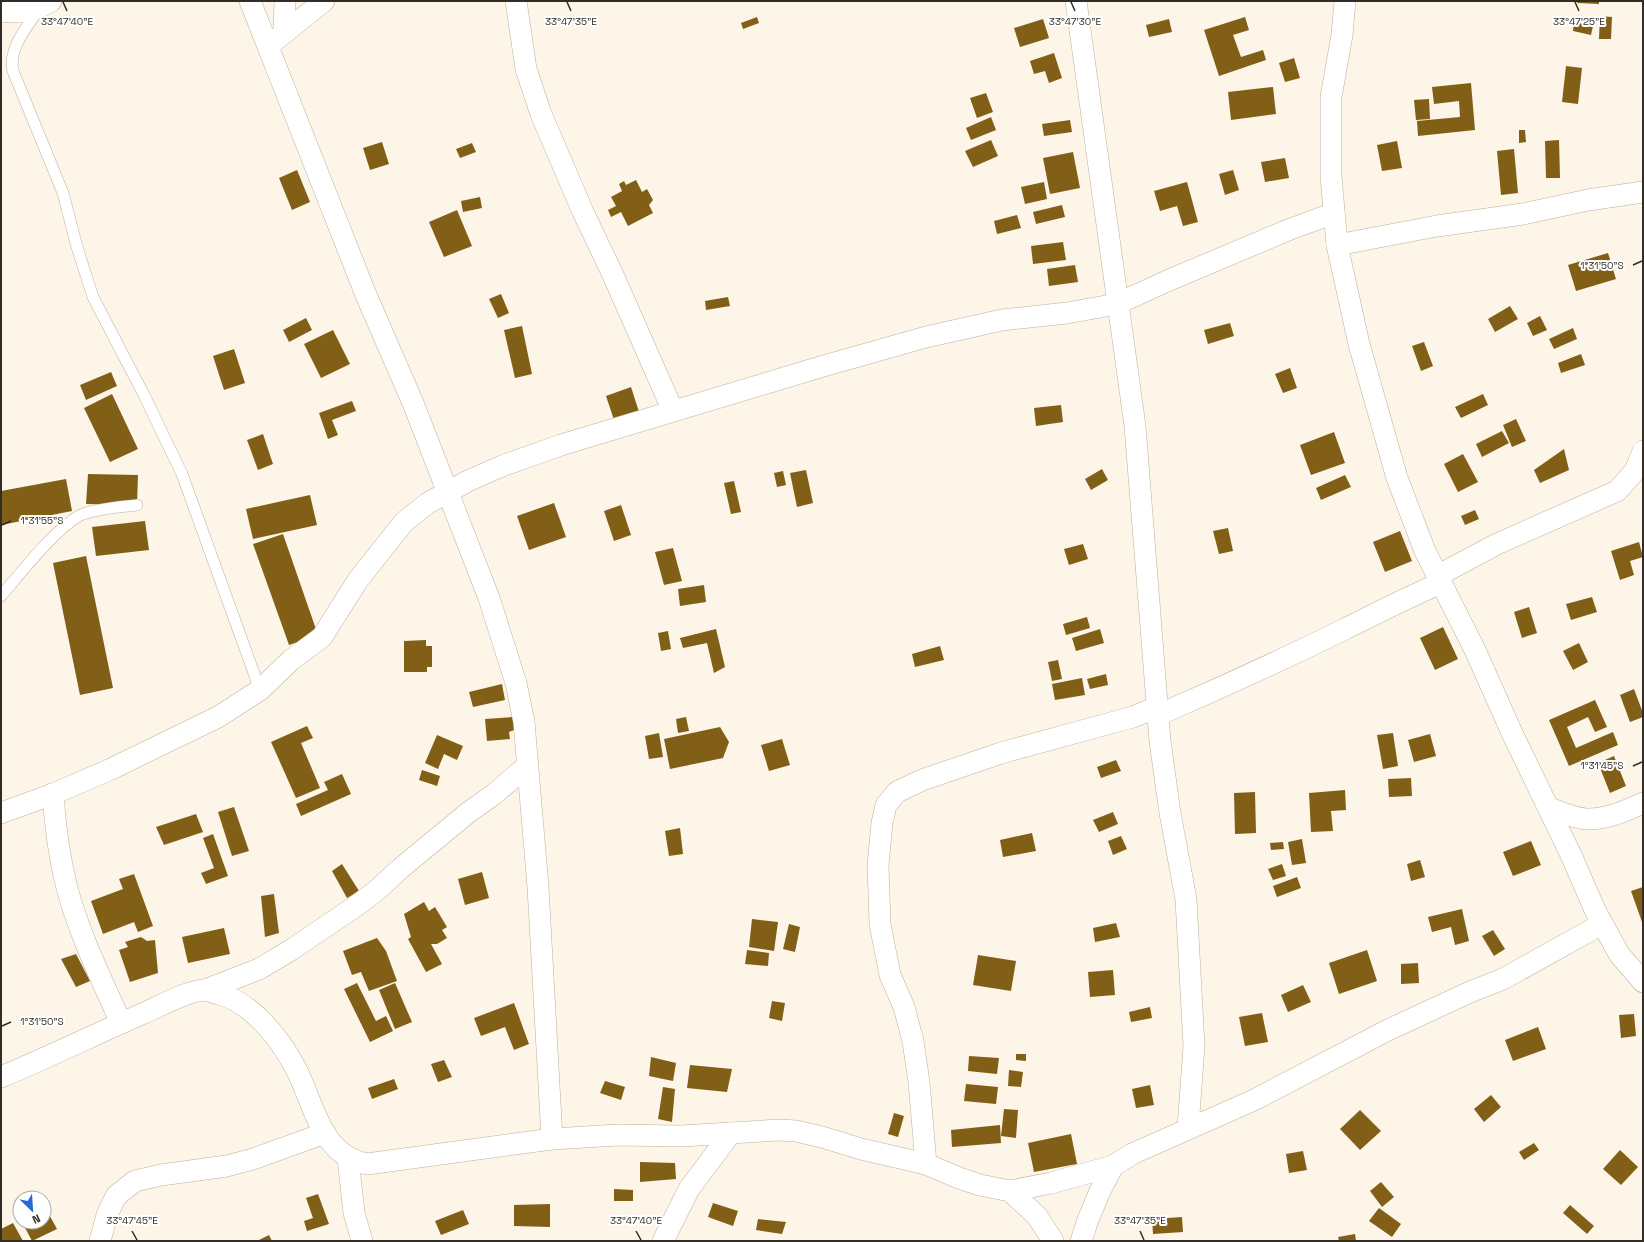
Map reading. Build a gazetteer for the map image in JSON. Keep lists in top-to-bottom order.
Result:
{
  "north": "bottom right",
  "coordinates": [
    "33°47'40\"E",
    "33°47'35\"E",
    "33°47'30\"E",
    "33°47'25\"E",
    "1°31'50\"S",
    "1°31'55\"S",
    "1°31'45\"S",
    "33°47'45\"E"
  ]
}
